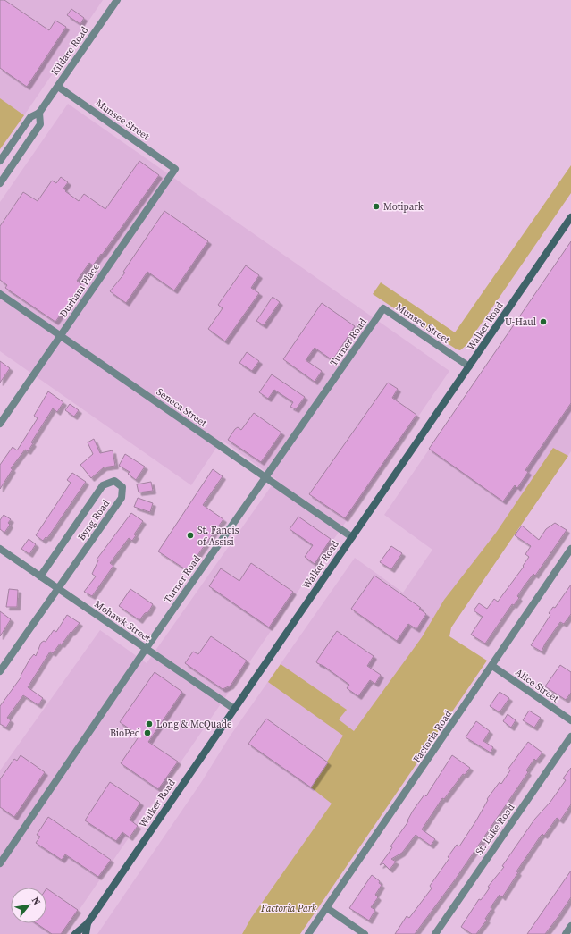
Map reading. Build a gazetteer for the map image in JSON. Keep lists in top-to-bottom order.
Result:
{
  "streets": {
    "main road": ["Walker Road"],
    "street": [
      "Kildare Road",
      "Munsee Street",
      "Durham Place",
      "Turner Road",
      "Seneca Street",
      "Byng Road",
      "Mohawk Street",
      "Alice Street",
      "Factoria Road",
      "St. Luke Road"
    ]
  },
  "crossings": [
    ["Kildare Road", "Munsee Street"],
    ["Munsee Street", "Durham Place"],
    ["Munsee Street", "Walker Road"],
    ["Munsee Street", "Turner Road"],
    ["Durham Place", "Seneca Street"],
    ["Walker Road", "Seneca Street"],
    ["Walker Road", "Mohawk Street"],
    ["Turner Road", "Seneca Street"],
    ["Turner Road", "Mohawk Street"],
    ["Byng Road", "Mohawk Street"],
    ["Alice Street", "Factoria Road"]
  ],
  "parks": ["Factoria Park"],
  "places": [
    "Motipark",
    "U-Haul",
    "St. Fancis of Assisi",
    "Long & McQuade",
    "BioPed"
  ],
  "north": "top right"
}
